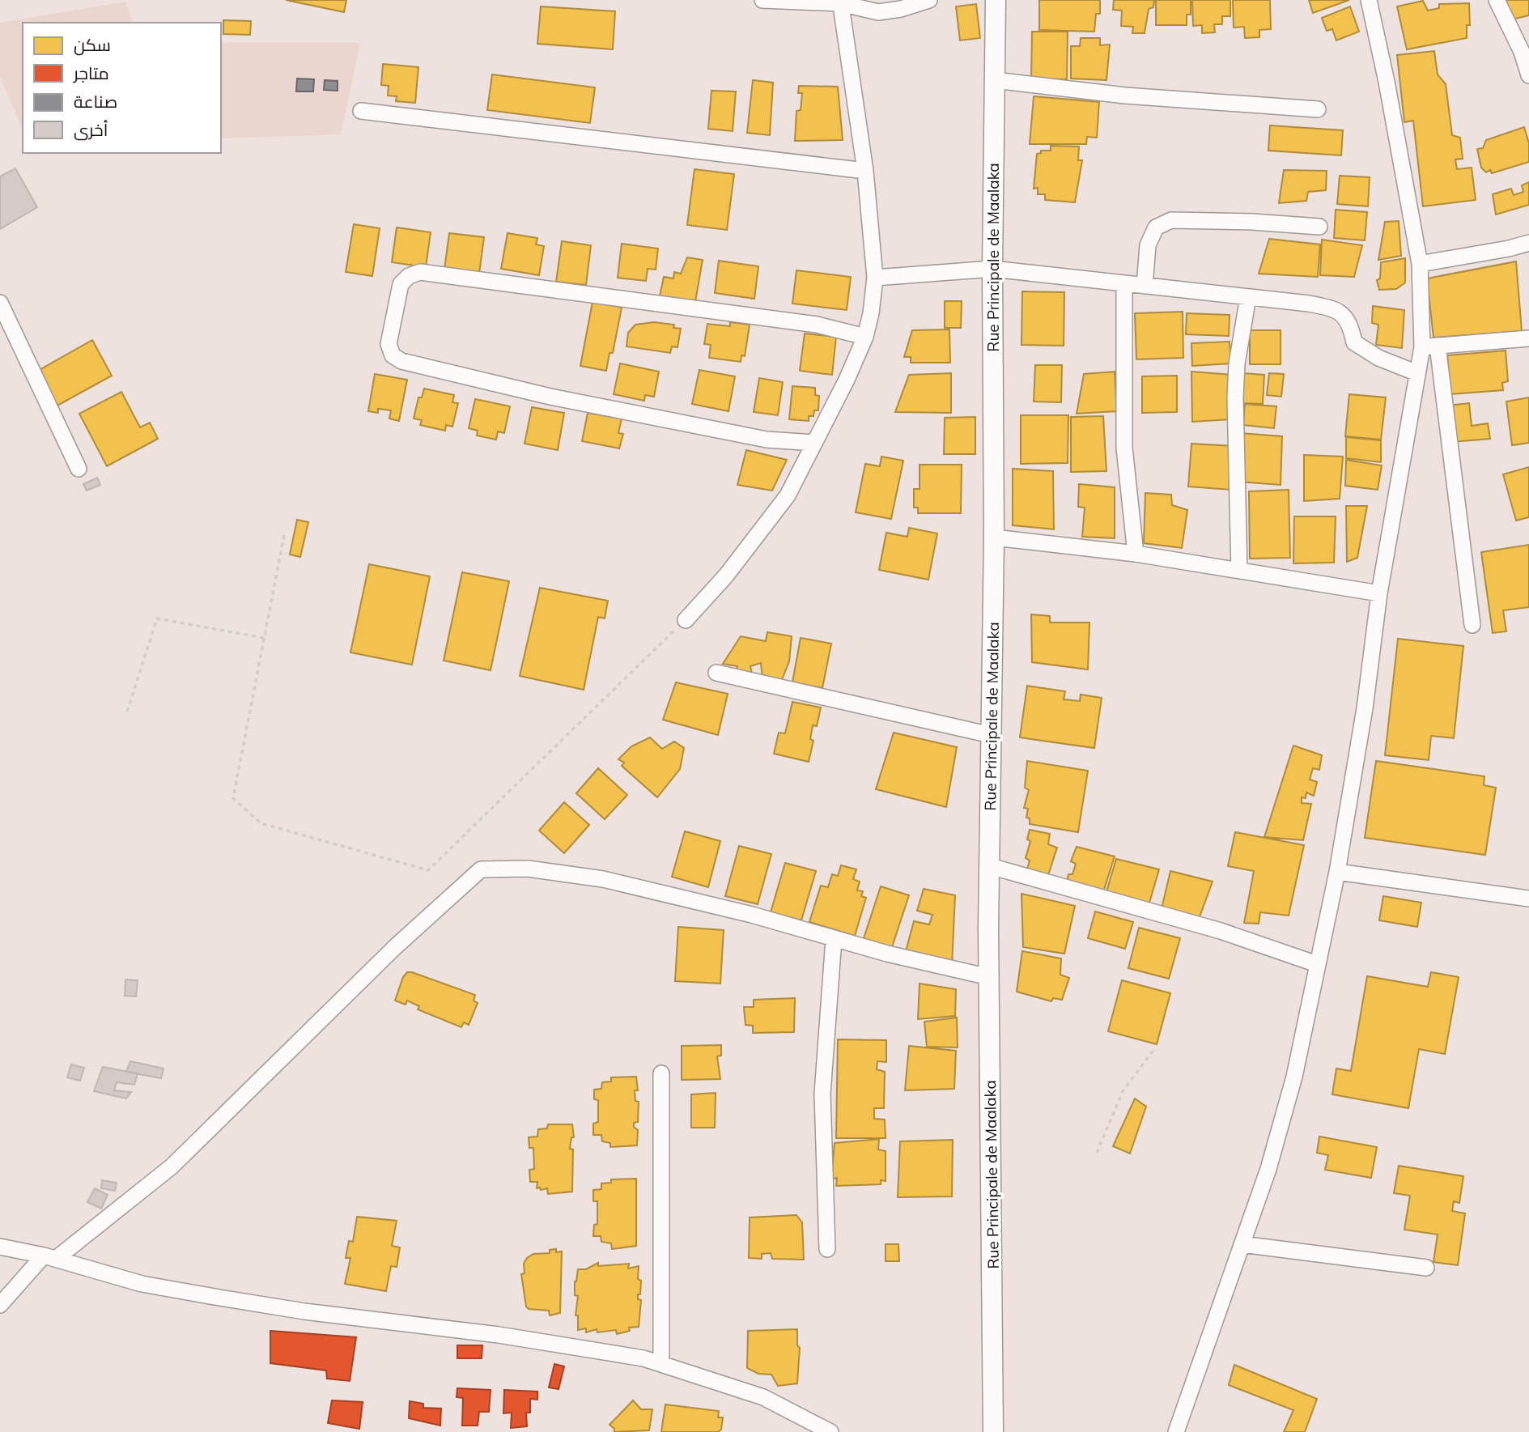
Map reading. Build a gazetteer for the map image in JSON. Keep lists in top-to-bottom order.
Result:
{
  "streets": {
    "main road": ["Rue Principale de Maalaka"]
  },
  "legend": [
    "سكن",
    "متاجر",
    "صناعة",
    "أخرى"
  ]
}
